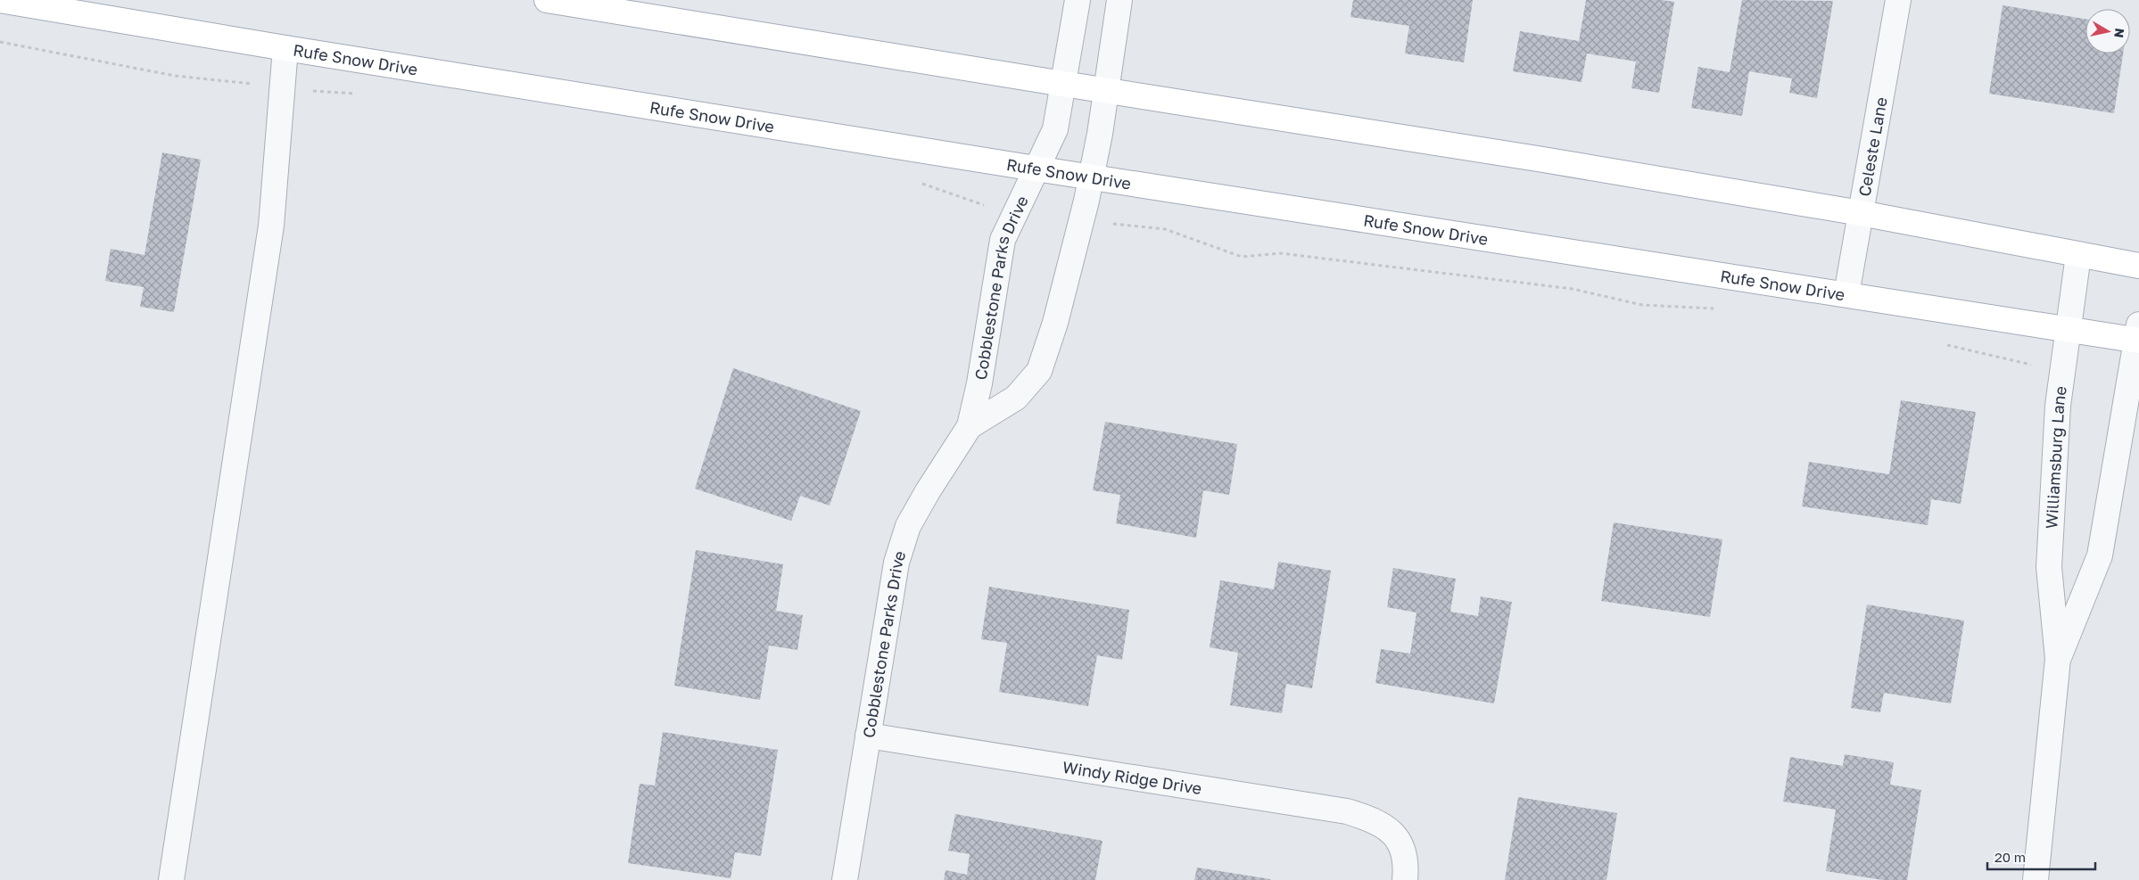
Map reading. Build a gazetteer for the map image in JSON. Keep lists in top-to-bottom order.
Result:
{
  "streets": {
    "main road": ["Rufe Snow Drive"],
    "street": [
      "Celeste Lane",
      "Cobblestone Parks Drive",
      "Williamsburg Lane",
      "Windy Ridge Drive"
    ]
  },
  "crossings": [
    ["Rufe Snow Drive", "Celeste Lane"],
    ["Rufe Snow Drive", "Cobblestone Parks Drive"],
    ["Rufe Snow Drive", "Williamsburg Lane"],
    ["Cobblestone Parks Drive", "Windy Ridge Drive"]
  ],
  "scale_bar": "20 m",
  "north": "right"
}
